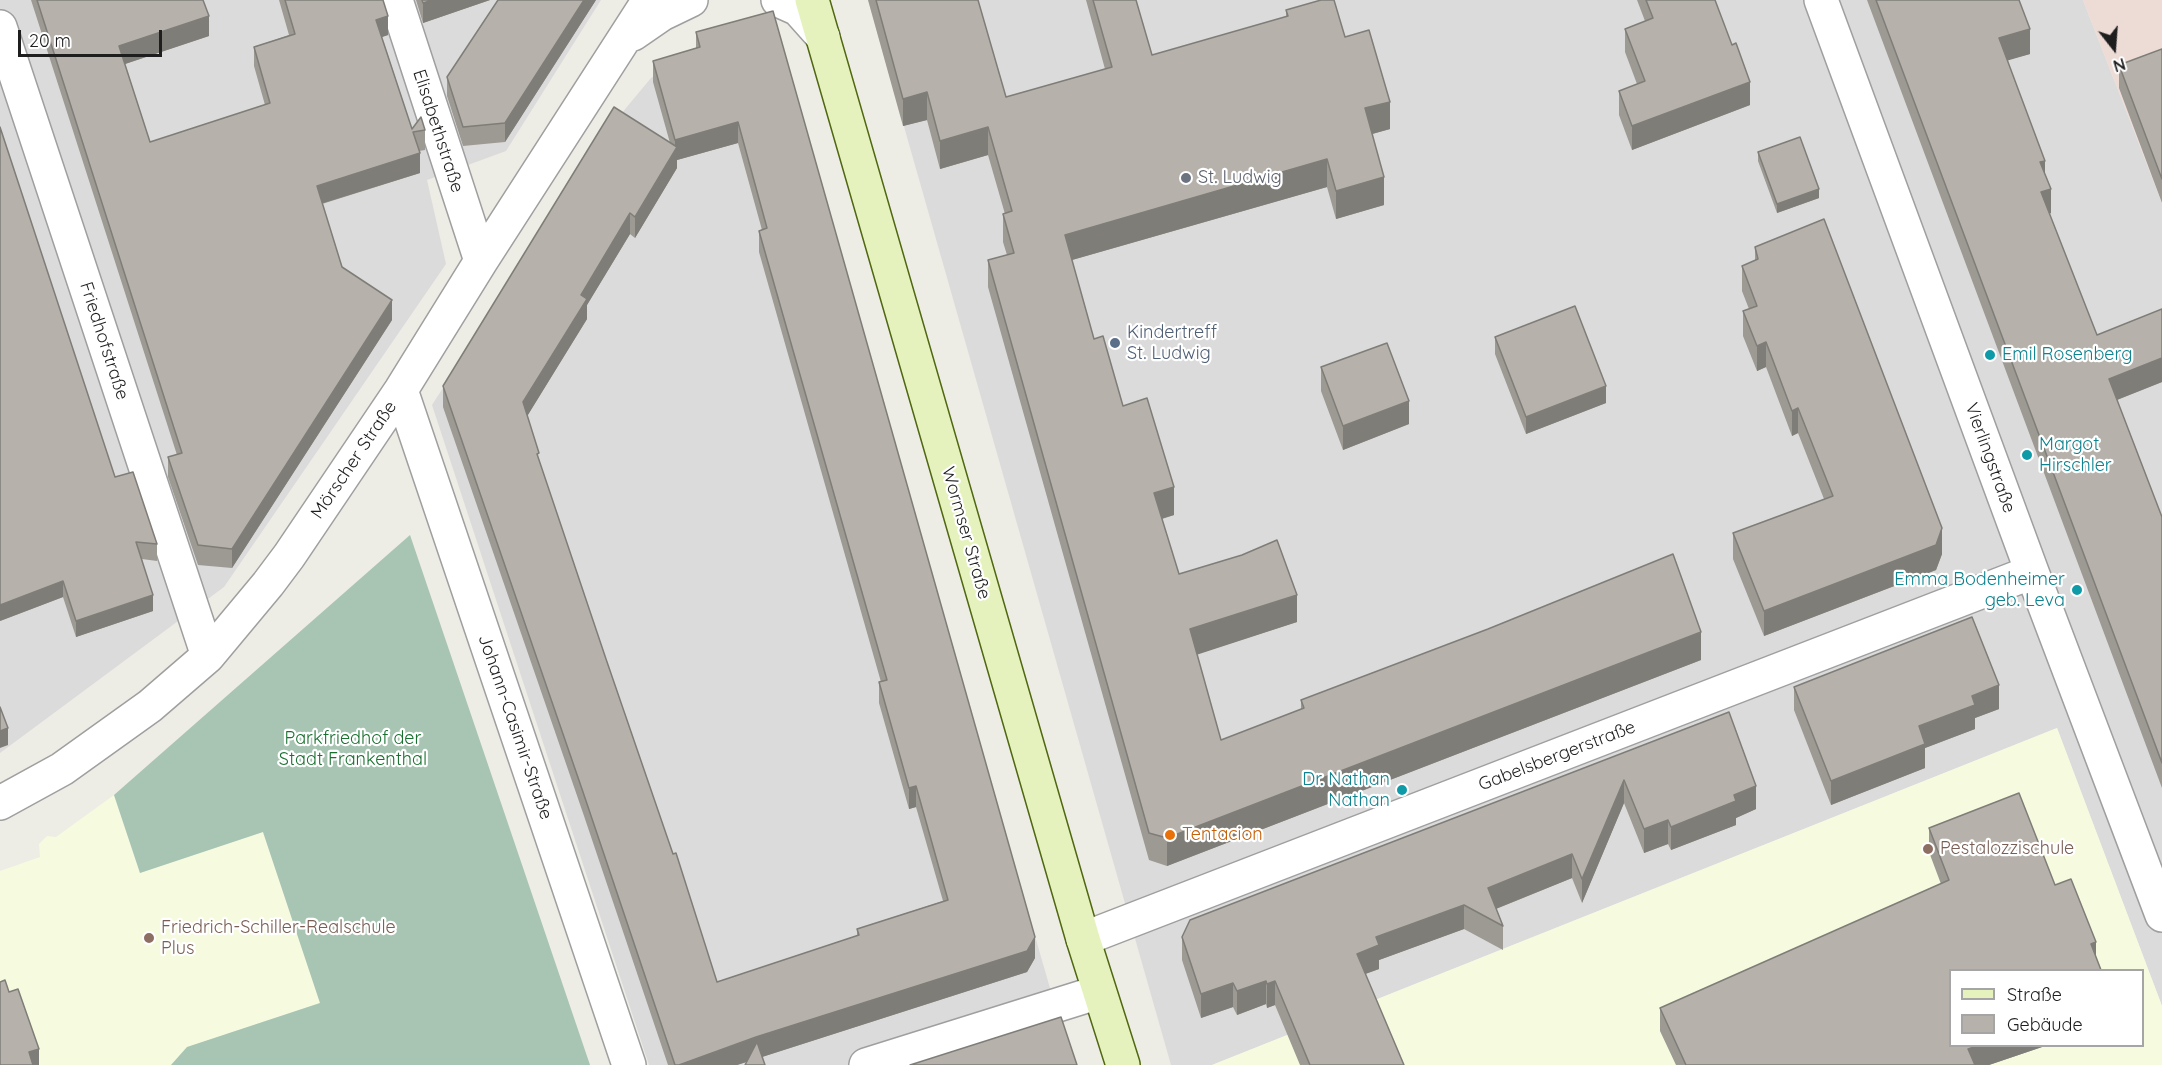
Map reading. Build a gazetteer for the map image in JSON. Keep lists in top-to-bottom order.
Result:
{
  "streets": {
    "street": [
      "Elisabethstraße",
      "Friedhofstraße",
      "Vierlingstraße",
      "Mörscher Straße",
      "Wormser Straße",
      "Johann-Casimir-Straße",
      "Gabelsbergerstraße"
    ]
  },
  "crossings": [
    ["Elisabethstraße", "Mörscher Straße"],
    ["Friedhofstraße", "Mörscher Straße"],
    ["Vierlingstraße", "Gabelsbergerstraße"],
    ["Mörscher Straße", "Johann-Casimir-Straße"],
    ["Wormser Straße", "Gabelsbergerstraße"]
  ],
  "parks": ["Parkfriedhof der Stadt Frankenthal"],
  "places": [
    "St. Ludwig",
    "Kindertreff St. Ludwig",
    "Emil Rosenberg",
    "Margot Hirschler",
    "Emma Bodenheimer geb. Leva",
    "Dr. Nathan Nathan",
    "Tentacion",
    "Pestalozzischule",
    "Friedrich-Schiller-Realschule Plus"
  ],
  "legend": ["Straße", "Gebäude"],
  "scale_bar": "20 m",
  "north": "bottom"
}
